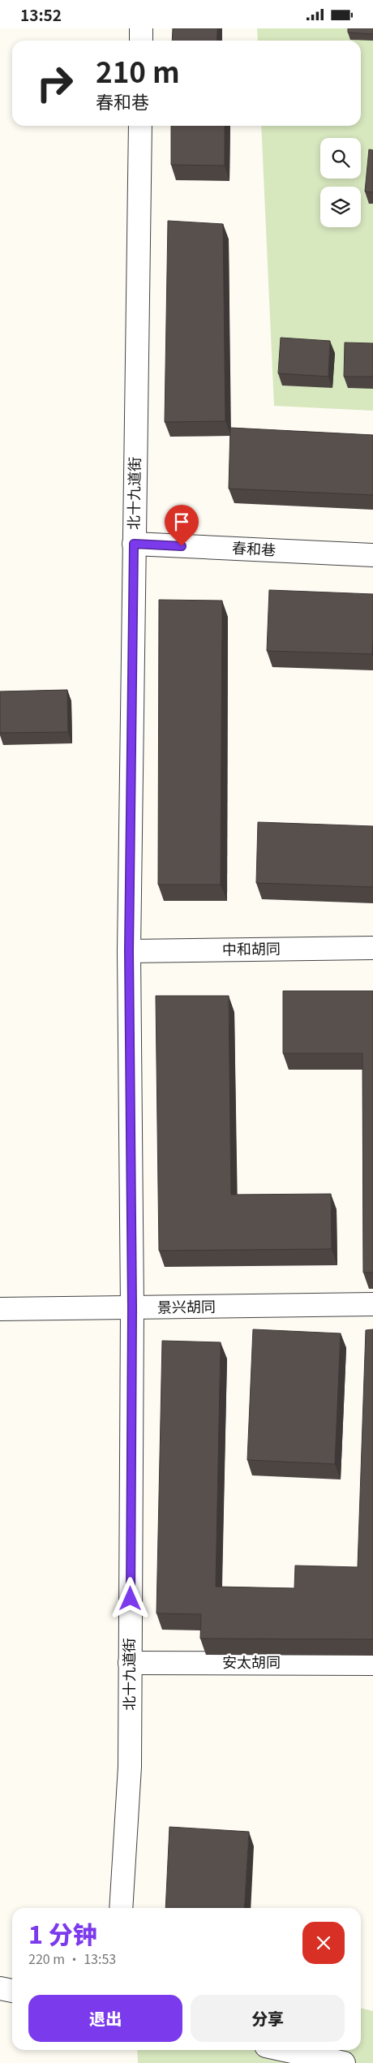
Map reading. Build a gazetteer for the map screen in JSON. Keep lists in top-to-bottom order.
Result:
{
  "streets": {
    "street": [
      "北十九道街",
      "春和巷",
      "中和胡同",
      "景兴胡同",
      "安太胡同"
    ]
  },
  "crossings": [
    ["北十九道街", "春和巷"],
    ["北十九道街", "中和胡同"],
    ["北十九道街", "景兴胡同"],
    ["北十九道街", "安太胡同"]
  ],
  "page": {
    "status": "13:52",
    "turn": ["210 m", "春和巷"],
    "heading": ["1 分钟", "220 m · 13:53"],
    "buttons": ["退出", "分享"]
  }
}
